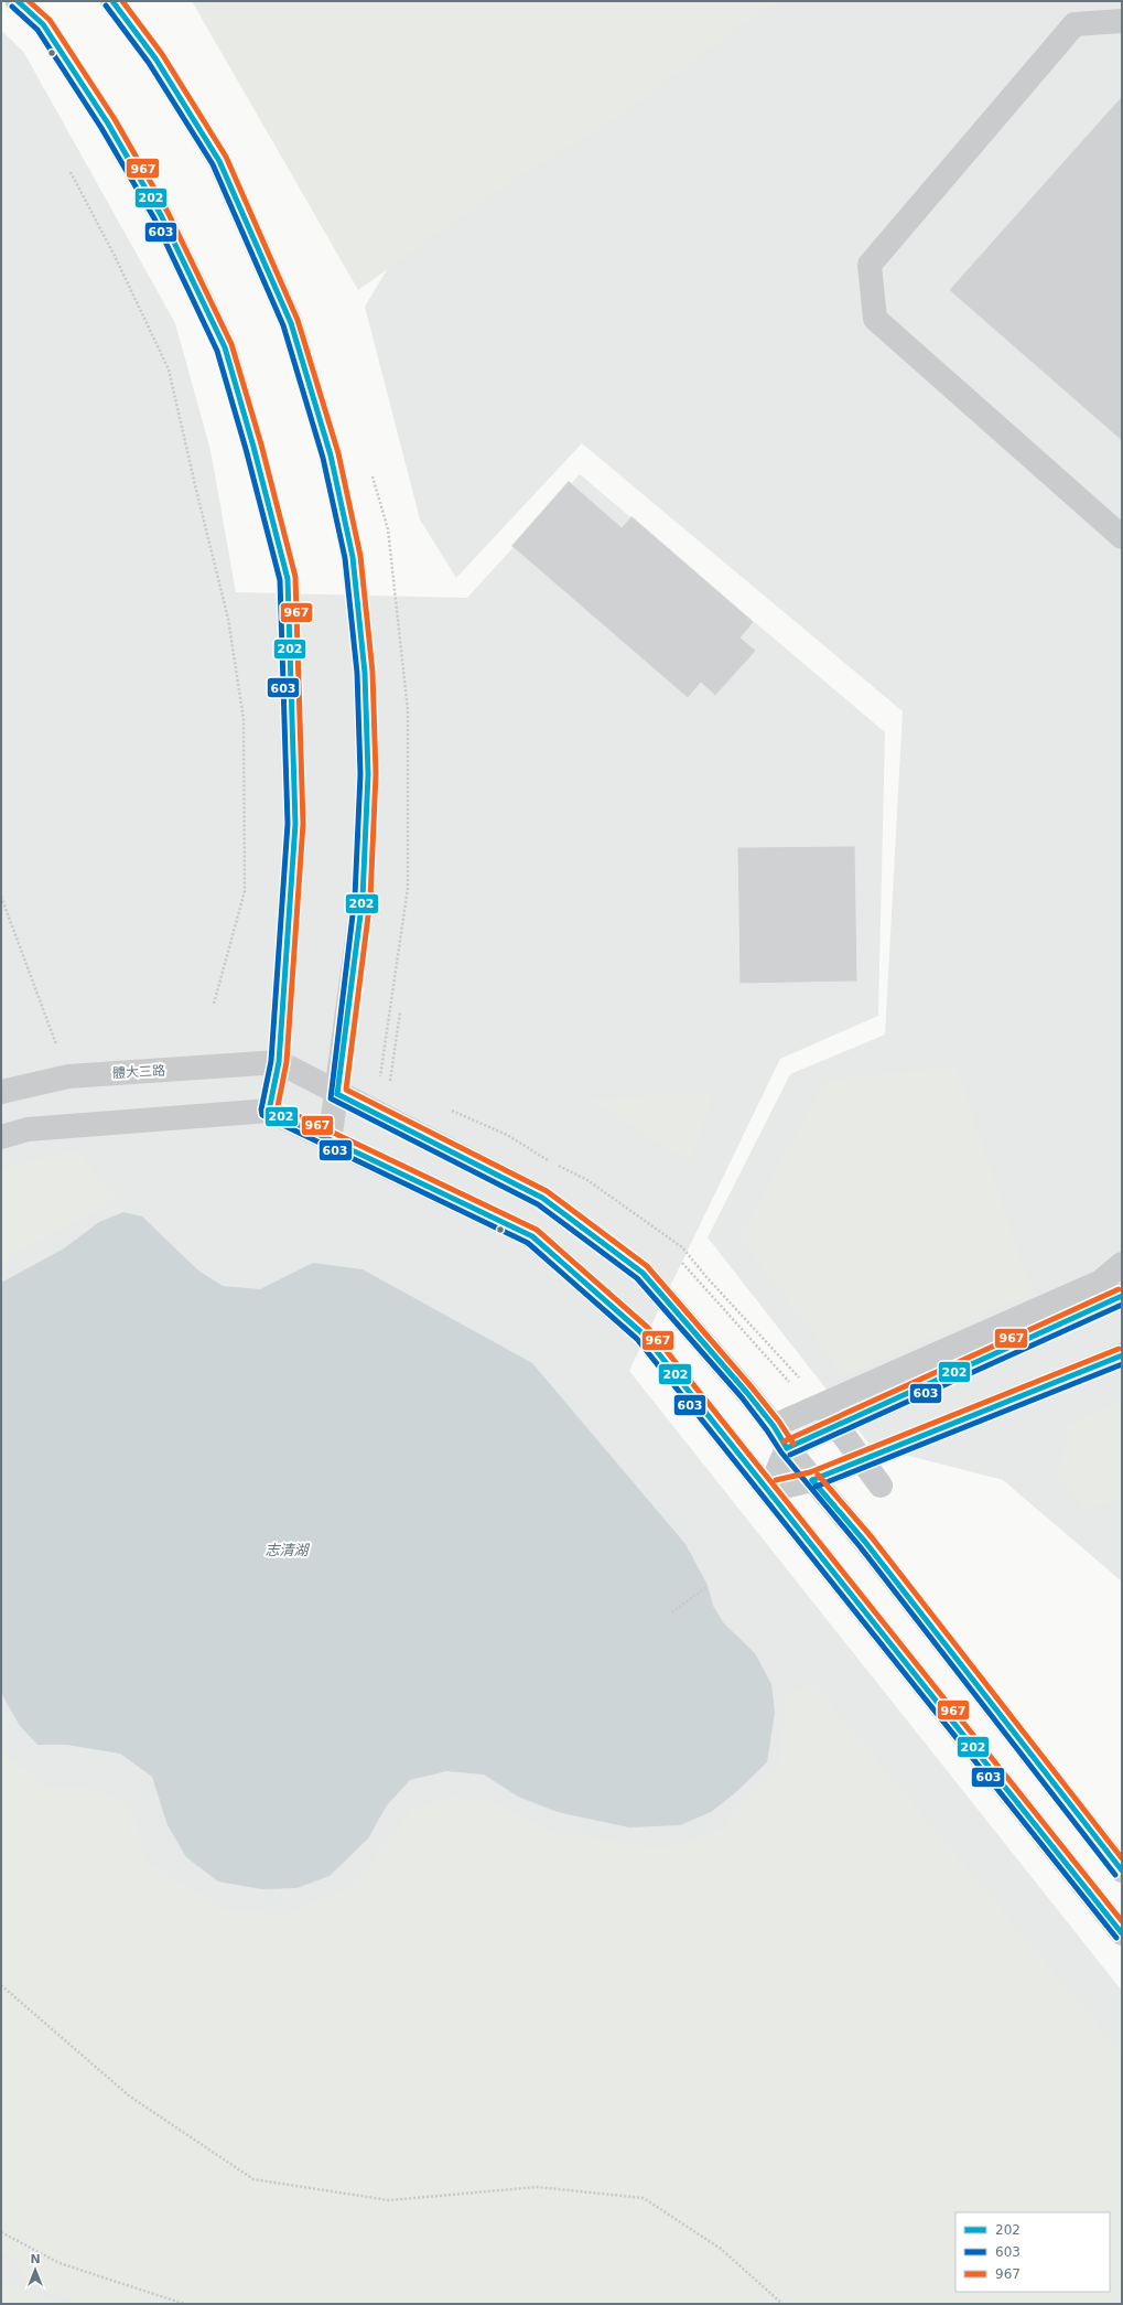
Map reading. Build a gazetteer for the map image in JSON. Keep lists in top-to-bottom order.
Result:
{
  "streets": {
    "street": ["體大三路"]
  },
  "water": ["志清湖"],
  "lines": ["transit line 202", "transit line 967", "transit line 603"],
  "legend": ["202", "603", "967"],
  "north": "top"
}
